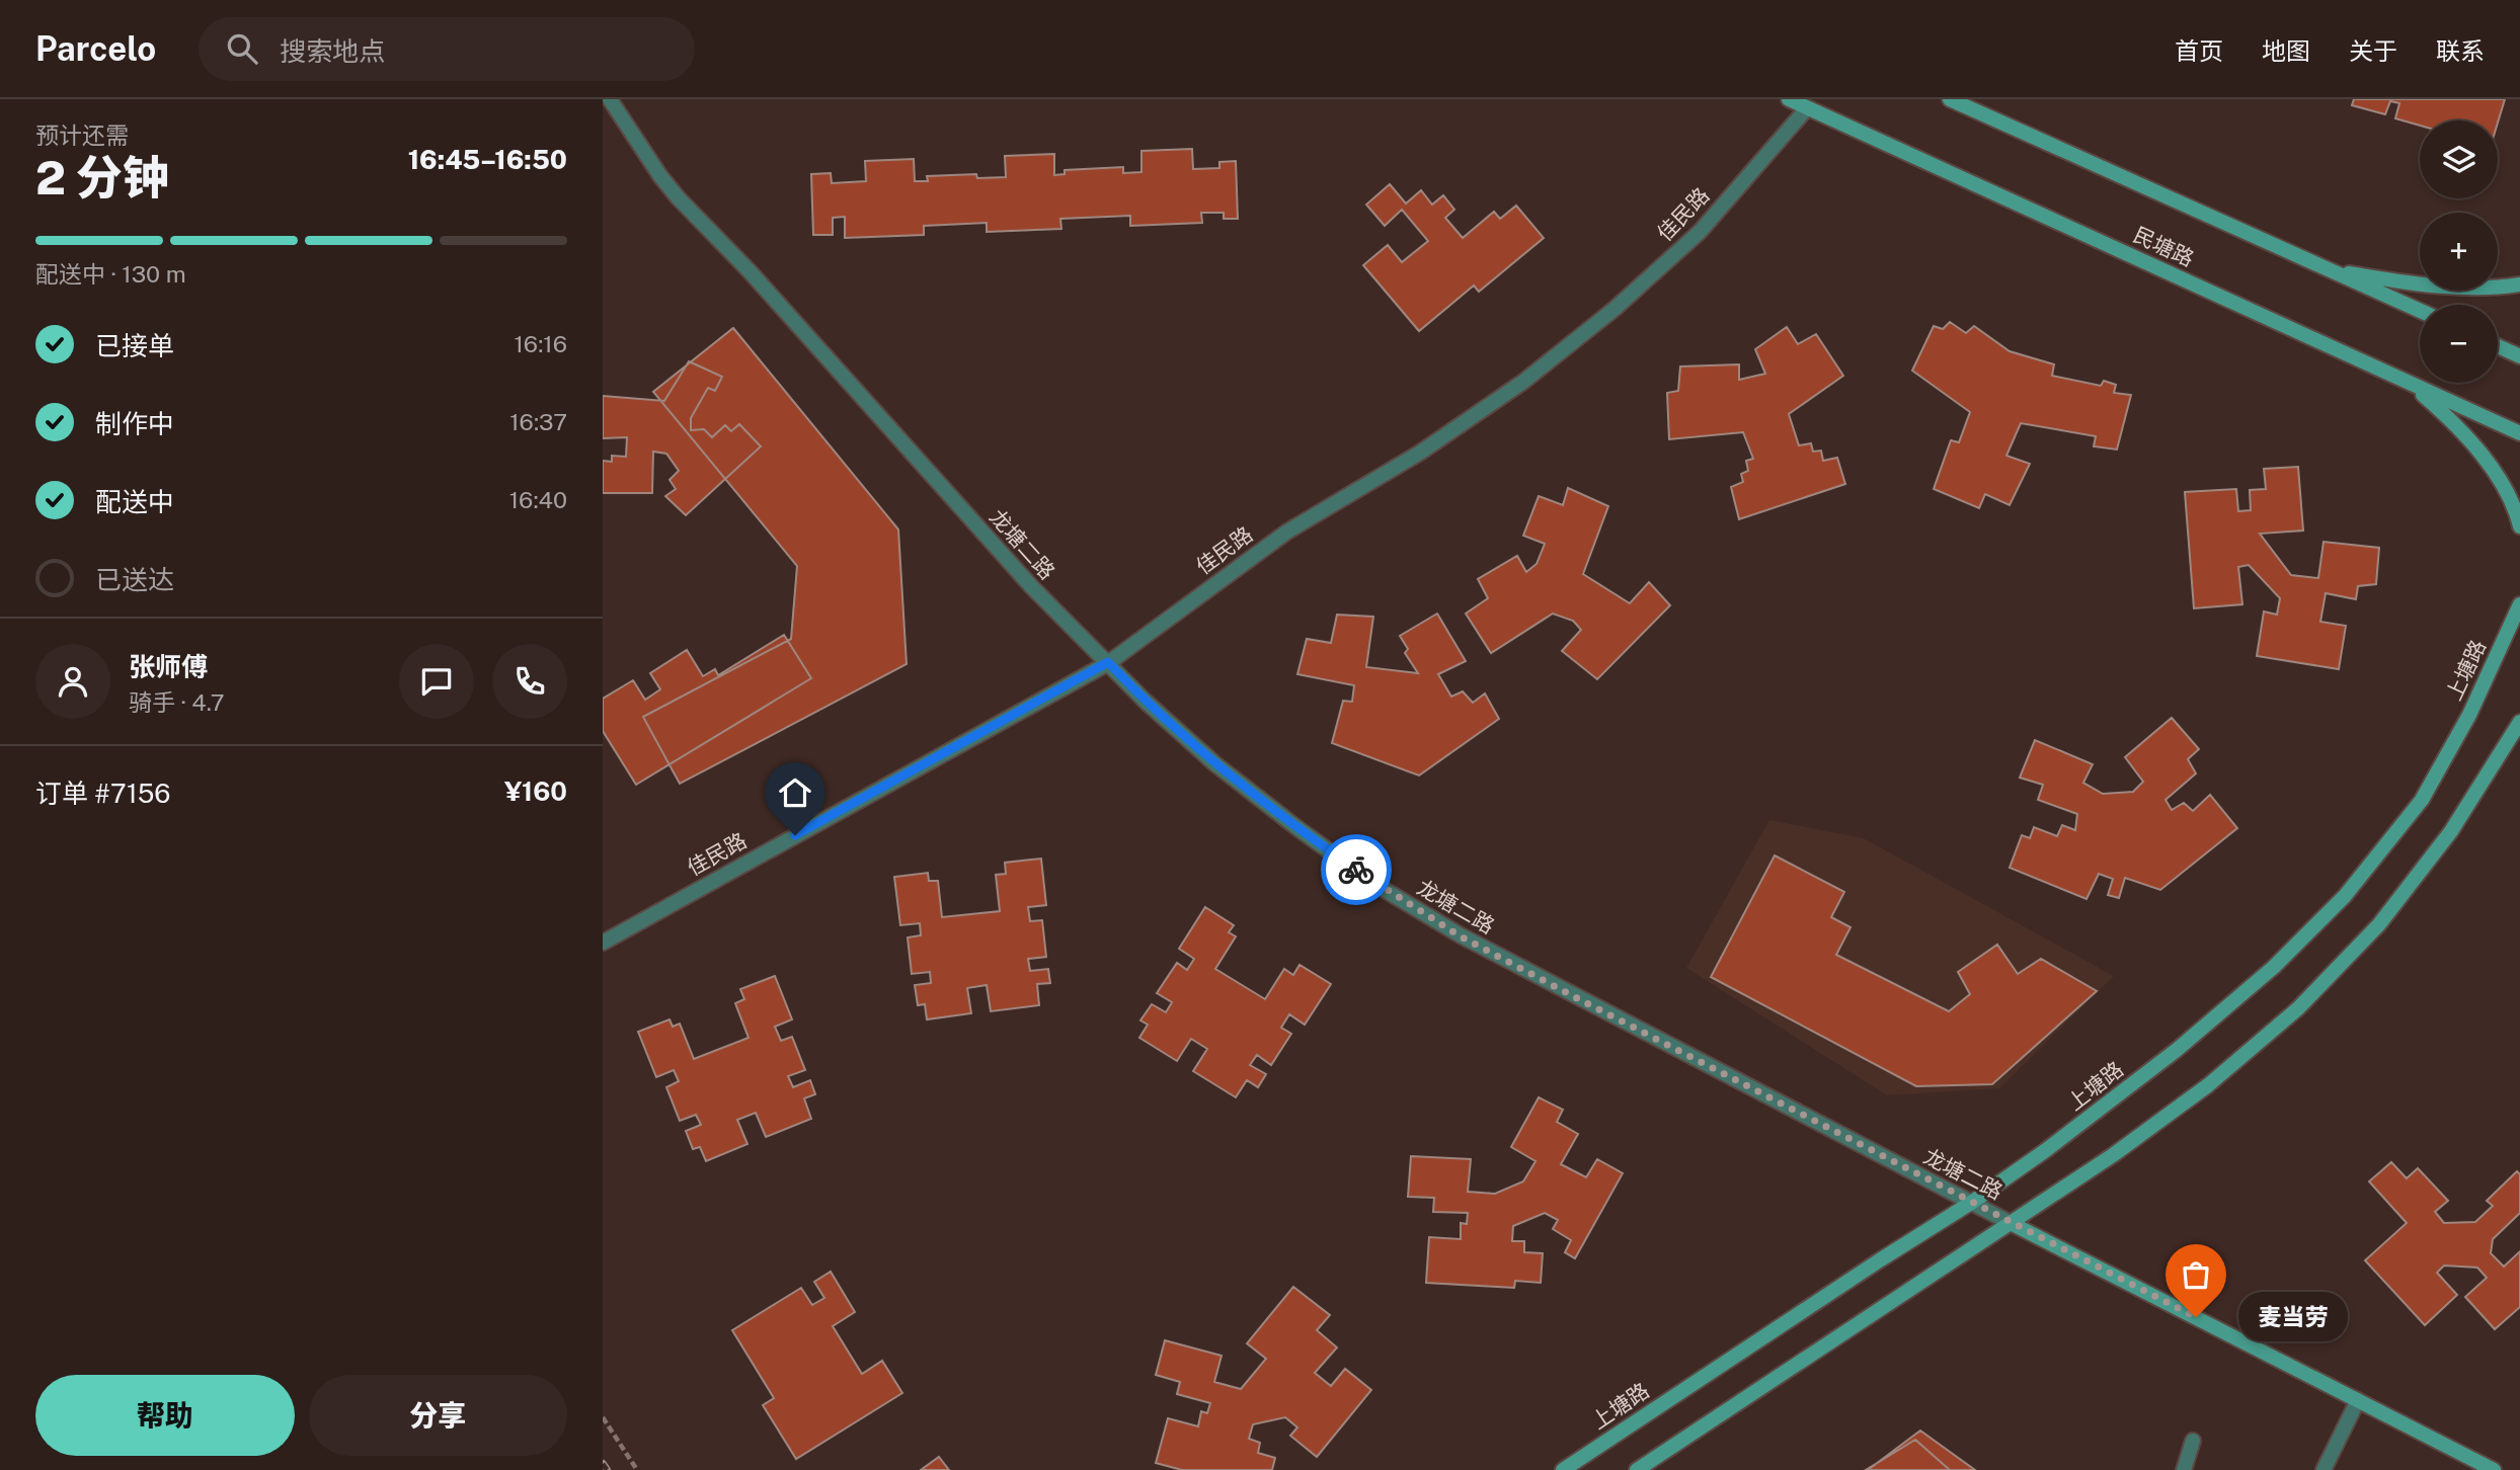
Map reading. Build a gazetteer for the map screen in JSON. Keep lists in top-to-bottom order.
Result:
{
  "streets": {
    "main road": ["民塘路", "龙塘二路", "上塘路"],
    "street": ["佳民路"]
  },
  "crossings": [
    ["佳民路", "民塘路"],
    ["佳民路", "龙塘二路"],
    ["龙塘二路", "上塘路"]
  ],
  "places": ["麦当劳"],
  "page": {
    "header": "Parcelo",
    "search": "搜索地点",
    "nav": [
      "首页",
      "地图",
      "关于",
      "联系"
    ],
    "heading": ["2 分钟", "预计还需", "16:45–16:50"],
    "panel": [
      "张师傅",
      "骑手 · 4.7",
      "订单 #7156",
      "¥160"
    ],
    "map_buttons": ["+", "−"],
    "bar": "配送中 · 130 m",
    "list": [
      ["已接单", "16:16"],
      ["制作中", "16:37"],
      ["配送中", "16:40"],
      "已送达"
    ],
    "bubble": "麦当劳",
    "buttons": ["帮助", "分享"]
  }
}
